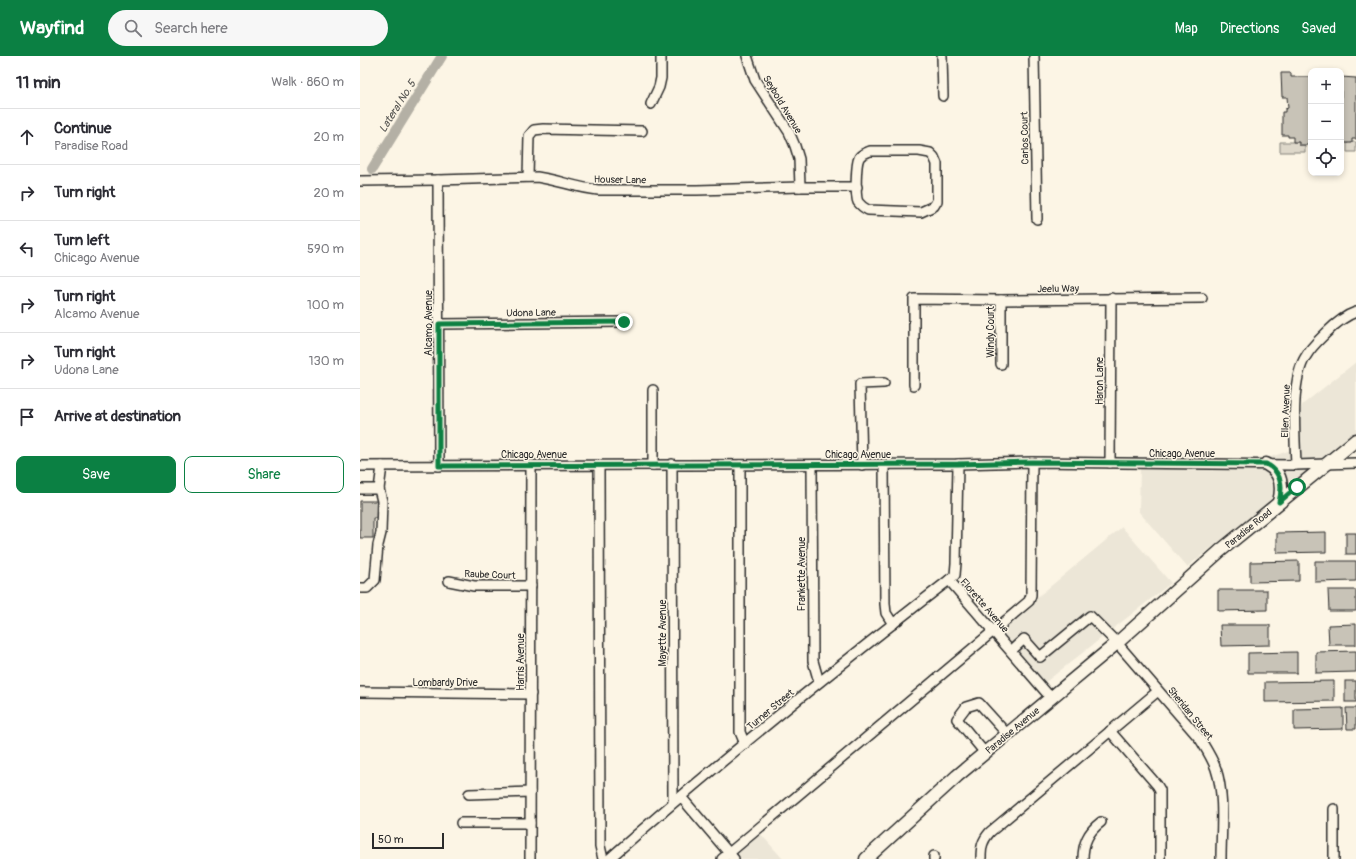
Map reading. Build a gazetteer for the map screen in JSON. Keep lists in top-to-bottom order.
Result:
{
  "streets": {
    "main road": ["Paradise Road", "Paradise Avenue"],
    "street": [
      "Seybold Avenue",
      "Carlos Court",
      "Houser Lane",
      "Jeelu Way",
      "Udona Lane",
      "Alcamo Avenue",
      "Windy Court",
      "Haron Lane",
      "Ellen Avenue",
      "Chicago Avenue",
      "Raube Court",
      "Frankette Avenue",
      "Florette Avenue",
      "Mayette Avenue",
      "Harris Avenue",
      "Lombardy Drive",
      "Turner Street",
      "Sheridan Street"
    ]
  },
  "crossings": [
    ["Seybold Avenue", "Houser Lane"],
    ["Houser Lane", "Alcamo Avenue"],
    ["Jeelu Way", "Windy Court"],
    ["Jeelu Way", "Haron Lane"],
    ["Udona Lane", "Alcamo Avenue"],
    ["Alcamo Avenue", "Chicago Avenue"],
    ["Haron Lane", "Chicago Avenue"],
    ["Ellen Avenue", "Chicago Avenue"],
    ["Chicago Avenue", "Paradise Road"],
    ["Chicago Avenue", "Frankette Avenue"],
    ["Chicago Avenue", "Florette Avenue"],
    ["Chicago Avenue", "Mayette Avenue"],
    ["Chicago Avenue", "Harris Avenue"],
    ["Paradise Road", "Paradise Avenue"],
    ["Raube Court", "Harris Avenue"],
    ["Frankette Avenue", "Turner Street"],
    ["Florette Avenue", "Turner Street"],
    ["Florette Avenue", "Sheridan Street"],
    ["Florette Avenue", "Paradise Avenue"],
    ["Mayette Avenue", "Turner Street"],
    ["Harris Avenue", "Lombardy Drive"],
    ["Sheridan Street", "Paradise Avenue"]
  ],
  "water": ["Lateral No. 5"],
  "scale_bar": "50 m",
  "page": {
    "header": "Wayfind",
    "search": "Search here",
    "nav": ["Map", "Directions", "Saved"],
    "heading": ["11 min", "Walk · 860 m"],
    "map_buttons": ["+", "−"],
    "list": [
      ["Continue", "Paradise Road", "20 m"],
      ["Turn right", "20 m"],
      ["Turn left", "Chicago Avenue", "590 m"],
      ["Turn right", "Alcamo Avenue", "100 m"],
      ["Turn right", "Udona Lane", "130 m"],
      "Arrive at destination"
    ],
    "buttons": ["Save", "Share"],
    "scale": "50 m"
  }
}
